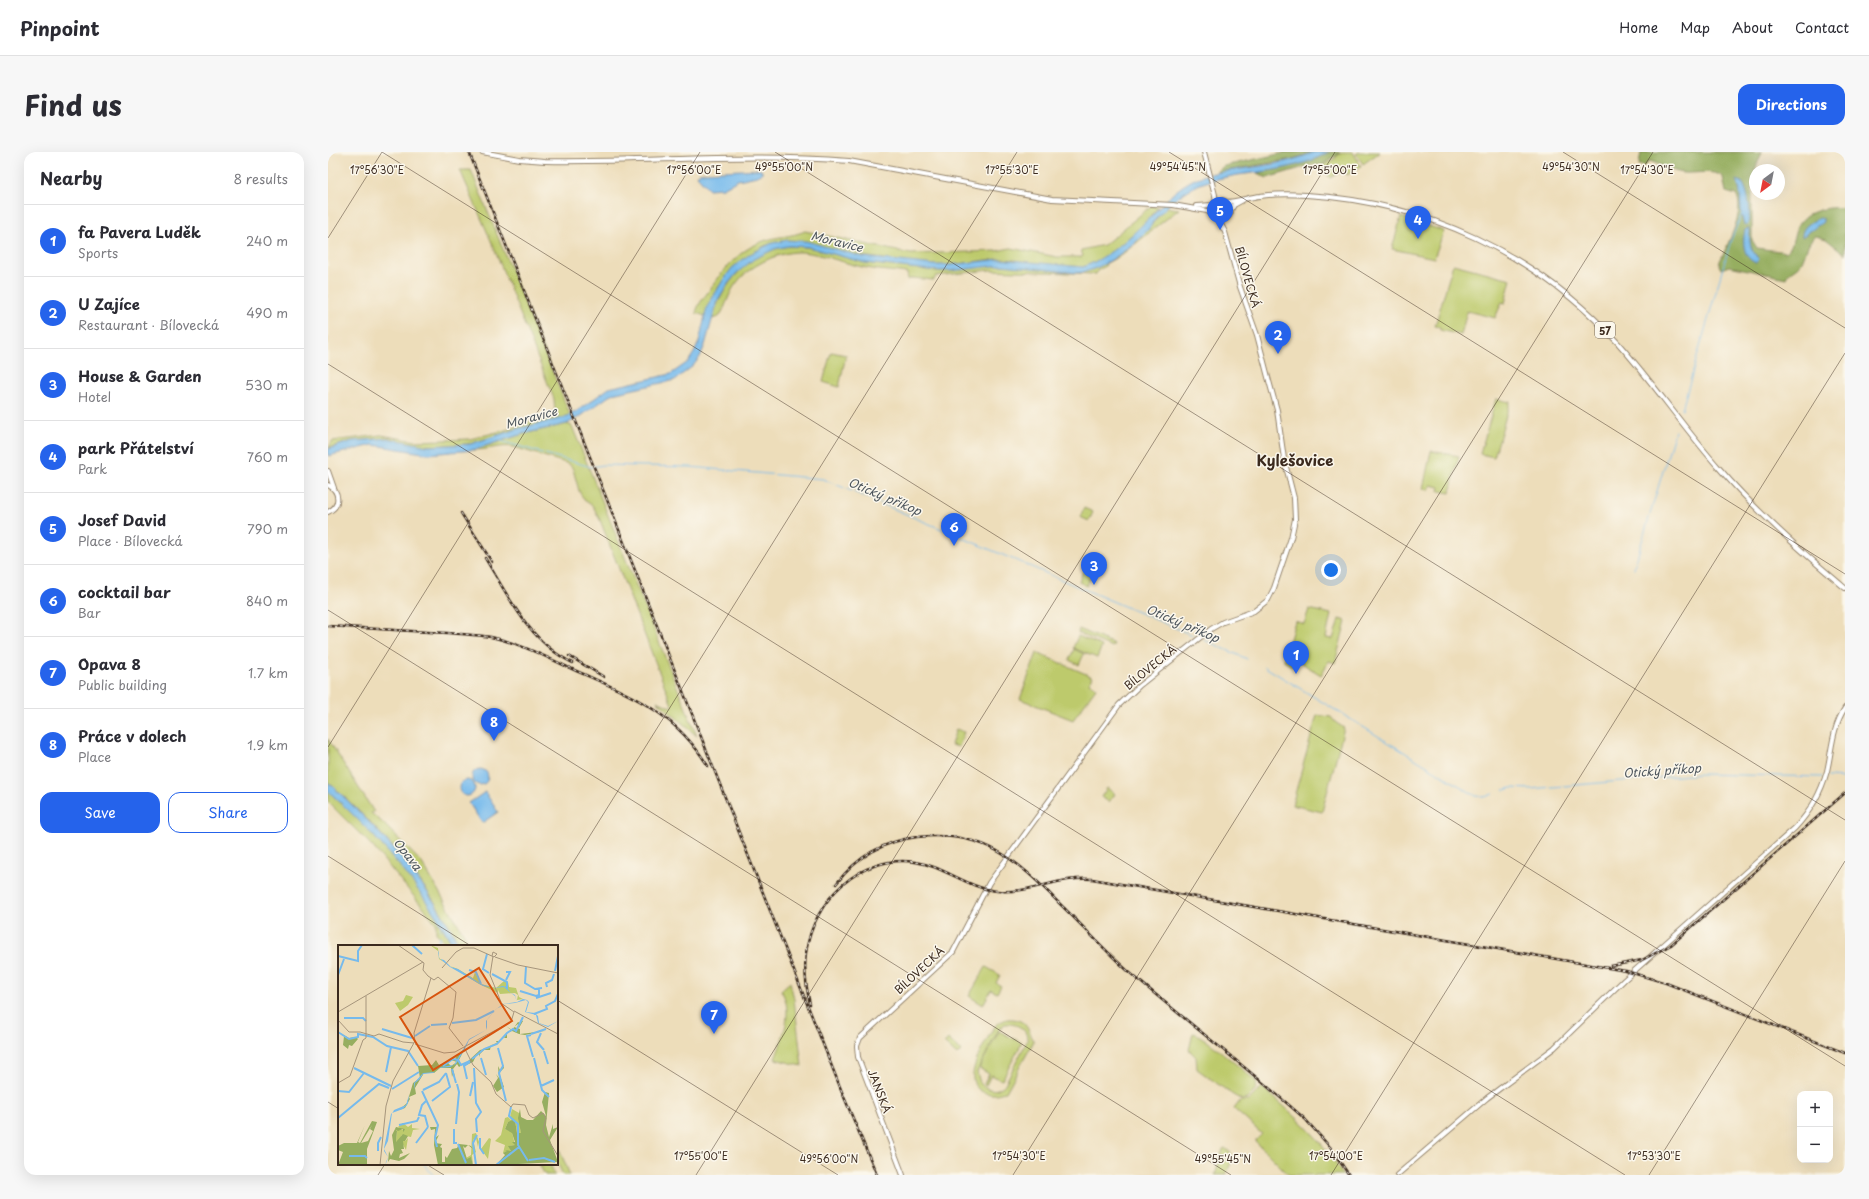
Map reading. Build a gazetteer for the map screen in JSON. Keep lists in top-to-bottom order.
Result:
{
  "streets": {
    "main road": ["BÍLOVECKÁ", "57", "JANSKÁ"]
  },
  "crossings": [
    ["BÍLOVECKÁ", "57"],
    ["BÍLOVECKÁ", "JANSKÁ"]
  ],
  "districts": ["Kylešovice"],
  "water": ["Moravice", "Otický příkop", "Opava"],
  "north": "bottom left",
  "page": {
    "header": "Pinpoint",
    "nav": [
      "Home",
      "Map",
      "About",
      "Contact"
    ],
    "title": "Find us",
    "buttons": [
      "Directions",
      ["Save", "Share"]
    ],
    "heading": ["Nearby", "8 results"],
    "pins": [
      "5",
      "4",
      "2",
      "6",
      "3",
      "1",
      "8",
      "7"
    ],
    "list": [
      {
        "mark": "1",
        "name": "fa Pavera Luděk",
        "note": "Sports",
        "value": "240 m"
      },
      {
        "mark": "2",
        "name": "U Zajíce",
        "note": "Restaurant · Bílovecká",
        "value": "490 m"
      },
      {
        "mark": "3",
        "name": "House & Garden",
        "note": "Hotel",
        "value": "530 m"
      },
      {
        "mark": "4",
        "name": "park Přátelství",
        "note": "Park",
        "value": "760 m"
      },
      {
        "mark": "5",
        "name": "Josef David",
        "note": "Place · Bílovecká",
        "value": "790 m"
      },
      {
        "mark": "6",
        "name": "cocktail bar",
        "note": "Bar",
        "value": "840 m"
      },
      {
        "mark": "7",
        "name": "Opava 8",
        "note": "Public building",
        "value": "1.7 km"
      },
      {
        "mark": "8",
        "name": "Práce v dolech",
        "note": "Place",
        "value": "1.9 km"
      }
    ],
    "map_buttons": ["+", "−"]
  },
  "coordinates": [
    "49°55'00\"N",
    "49°54'45\"N",
    "49°54'30\"N",
    "17°56'30\"E",
    "17°56'00\"E",
    "17°55'30\"E",
    "17°55'00\"E",
    "17°54'30\"E",
    "17°54'00\"E",
    "17°53'30\"E",
    "49°56'00\"N",
    "49°55'45\"N"
  ]
}
